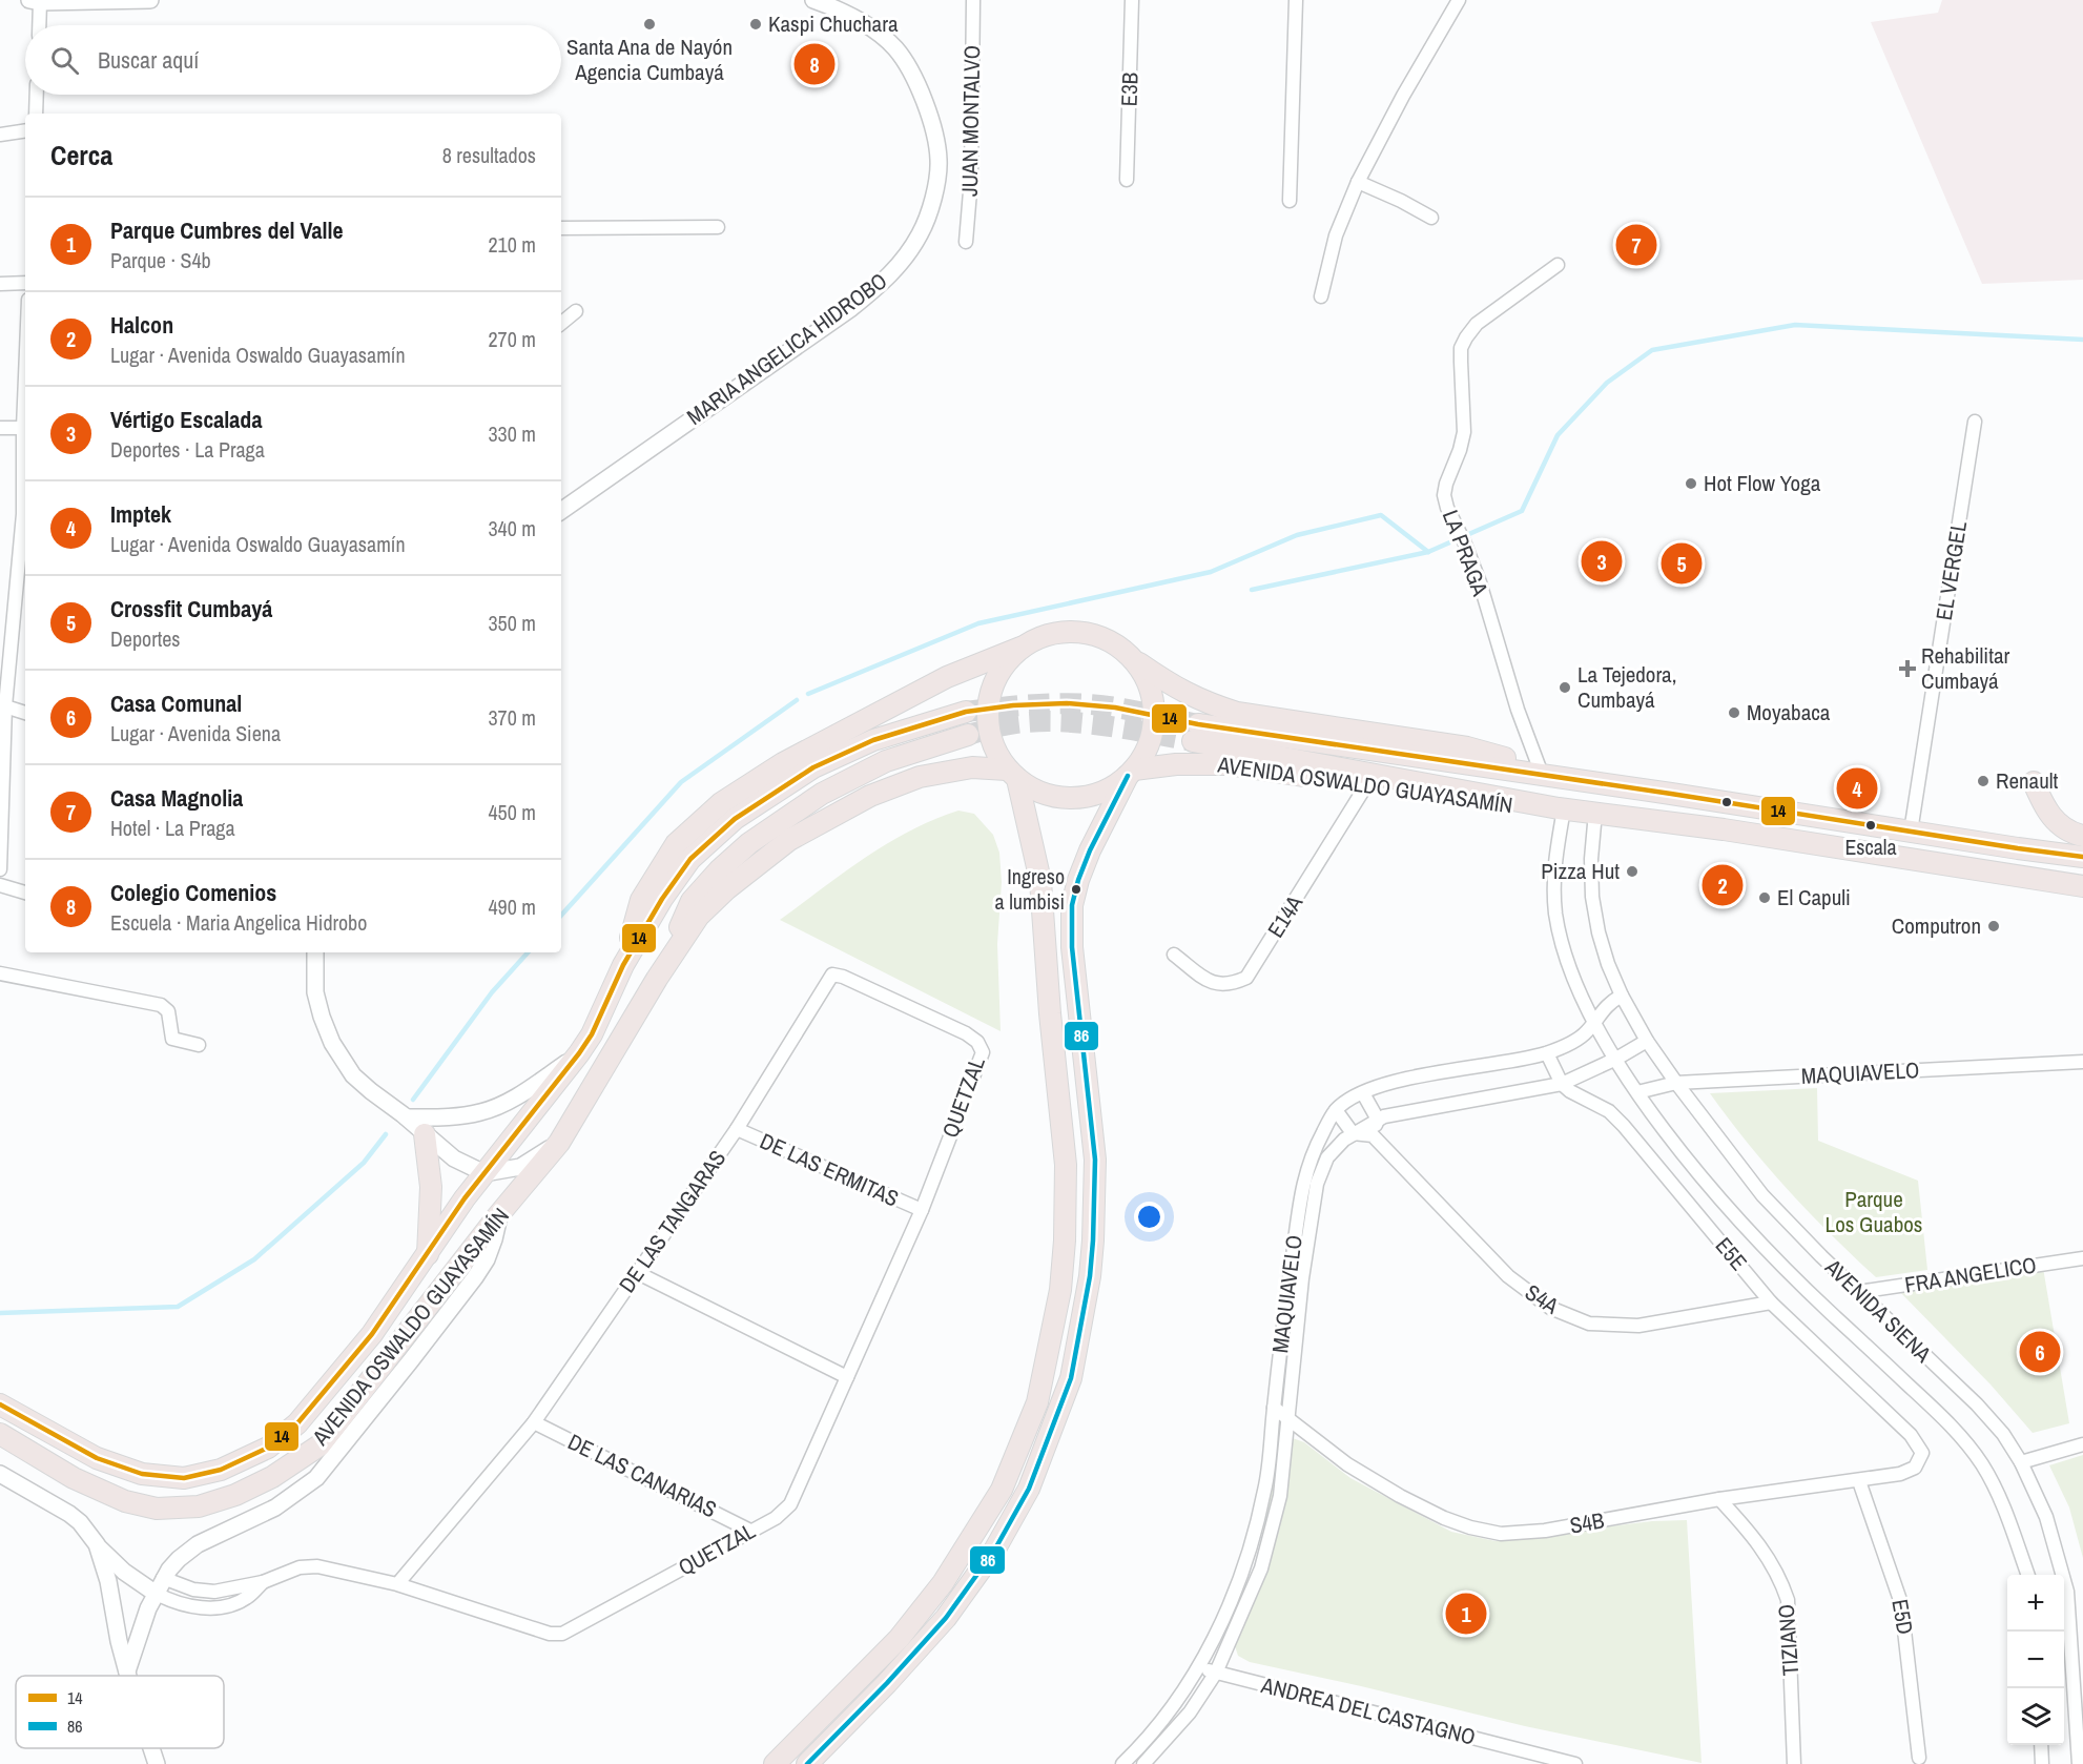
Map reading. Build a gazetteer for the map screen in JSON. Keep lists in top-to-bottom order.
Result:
{
  "streets": {
    "main road": ["AVENIDA OSWALDO GUAYASAMÍN"],
    "street": [
      "E3B",
      "JUAN MONTALVO",
      "MARIA ANGELICA HIDROBO",
      "LA PRAGA",
      "EL VERGEL",
      "E14A",
      "MAQUIAVELO",
      "QUETZAL",
      "DE LAS ERMITAS",
      "DE LAS TANGARAS",
      "E5E",
      "FRA ANGELICO",
      "S4A",
      "AVENIDA SIENA",
      "DE LAS CANARIAS",
      "S4B",
      "E5D",
      "TIZIANO",
      "ANDREA DEL CASTAGNO"
    ]
  },
  "crossings": [
    ["LA PRAGA", "AVENIDA OSWALDO GUAYASAMÍN"],
    ["EL VERGEL", "AVENIDA OSWALDO GUAYASAMÍN"],
    ["AVENIDA OSWALDO GUAYASAMÍN", "E14A"],
    ["AVENIDA OSWALDO GUAYASAMÍN", "AVENIDA SIENA"],
    ["MAQUIAVELO", "E5E"],
    ["MAQUIAVELO", "AVENIDA SIENA"],
    ["MAQUIAVELO", "S4B"],
    ["MAQUIAVELO", "ANDREA DEL CASTAGNO"],
    ["QUETZAL", "DE LAS ERMITAS"],
    ["QUETZAL", "DE LAS TANGARAS"],
    ["QUETZAL", "DE LAS CANARIAS"],
    ["DE LAS ERMITAS", "DE LAS TANGARAS"],
    ["DE LAS TANGARAS", "DE LAS CANARIAS"],
    ["E5E", "S4A"],
    ["E5E", "S4B"],
    ["FRA ANGELICO", "AVENIDA SIENA"],
    ["S4B", "E5D"],
    ["S4B", "TIZIANO"]
  ],
  "parks": ["Parque Los Guabos"],
  "places": {
    "other": [
      "Santa Ana de Nayón Agencia Cumbayá",
      "Kaspi Chuchara",
      "Hot Flow Yoga",
      "La Tejedora, Cumbayá",
      "Moyabaca",
      "Renault",
      "Escala",
      "Pizza Hut",
      "Ingreso a lumbisi",
      "El Capuli",
      "Computron"
    ],
    "health": ["Rehabilitar Cumbayá"]
  },
  "lines": ["transit line 14", "transit line 86"],
  "legend": ["14", "86"],
  "page": {
    "search": "Buscar aquí",
    "pins": [
      "8",
      "7",
      "3",
      "5",
      "4",
      "2",
      "6",
      "1"
    ],
    "heading": ["Cerca", "8 resultados"],
    "list": [
      {
        "mark": "1",
        "name": "Parque Cumbres del Valle",
        "note": "Parque · S4b",
        "value": "210 m"
      },
      {
        "mark": "2",
        "name": "Halcon",
        "note": "Lugar · Avenida Oswaldo Guayasamín",
        "value": "270 m"
      },
      {
        "mark": "3",
        "name": "Vértigo Escalada",
        "note": "Deportes · La Praga",
        "value": "330 m"
      },
      {
        "mark": "4",
        "name": "Imptek",
        "note": "Lugar · Avenida Oswaldo Guayasamín",
        "value": "340 m"
      },
      {
        "mark": "5",
        "name": "Crossfit Cumbayá",
        "note": "Deportes",
        "value": "350 m"
      },
      {
        "mark": "6",
        "name": "Casa Comunal",
        "note": "Lugar · Avenida Siena",
        "value": "370 m"
      },
      {
        "mark": "7",
        "name": "Casa Magnolia",
        "note": "Hotel · La Praga",
        "value": "450 m"
      },
      {
        "mark": "8",
        "name": "Colegio Comenios",
        "note": "Escuela · Maria Angelica Hidrobo",
        "value": "490 m"
      }
    ],
    "map_buttons": ["+", "−"]
  }
}
